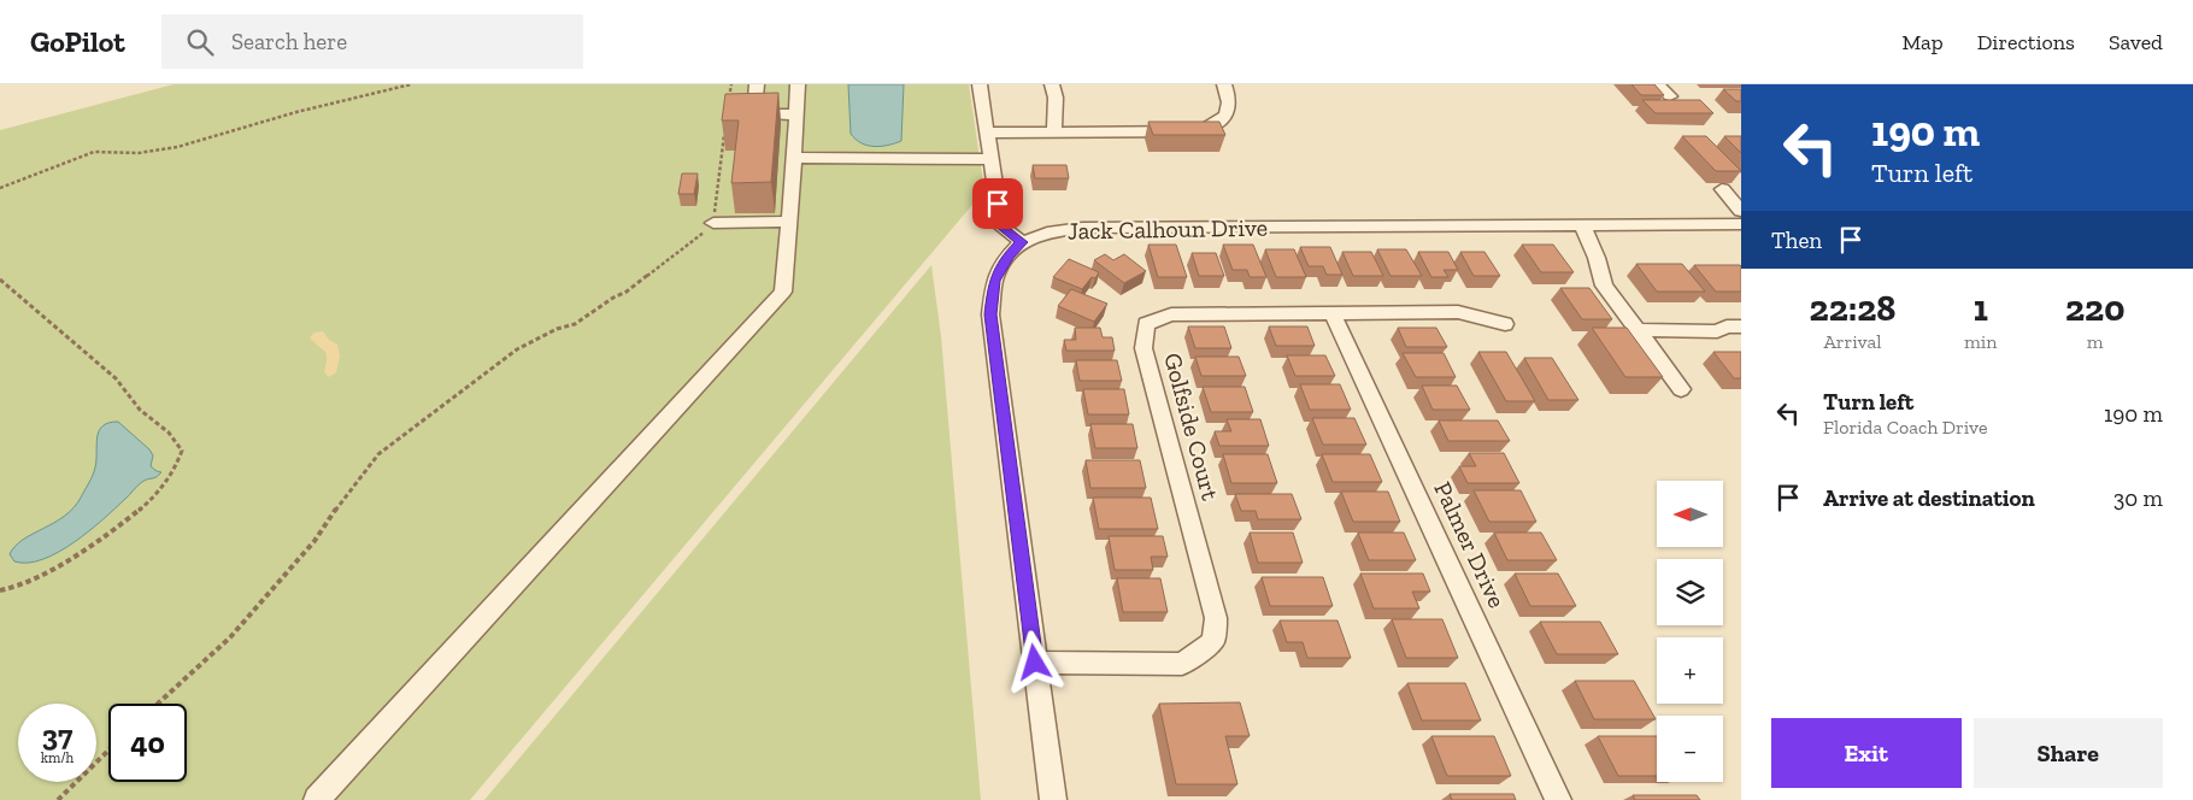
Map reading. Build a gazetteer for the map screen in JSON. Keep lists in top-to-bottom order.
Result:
{
  "streets": {
    "street": ["Jack Calhoun Drive", "Golfside Court", "Palmer Drive"]
  },
  "crossings": [
    ["Golfside Court", "Palmer Drive"]
  ],
  "north": "left",
  "page": {
    "header": "GoPilot",
    "search": "Search here",
    "nav": ["Map", "Directions", "Saved"],
    "turn": ["190 m", "Turn left"],
    "then": "Then",
    "eta": [
      "22:28",
      "Arrival",
      "1",
      "min",
      "220",
      "m"
    ],
    "list": [
      {
        "name": "Turn left",
        "note": "Florida Coach Drive",
        "value": "190 m"
      },
      {
        "name": "Arrive at destination",
        "value": "30 m"
      }
    ],
    "map_buttons": ["+", "−"],
    "speed": "37 km/h",
    "limit": "40",
    "buttons": ["Exit", "Share"]
  }
}
